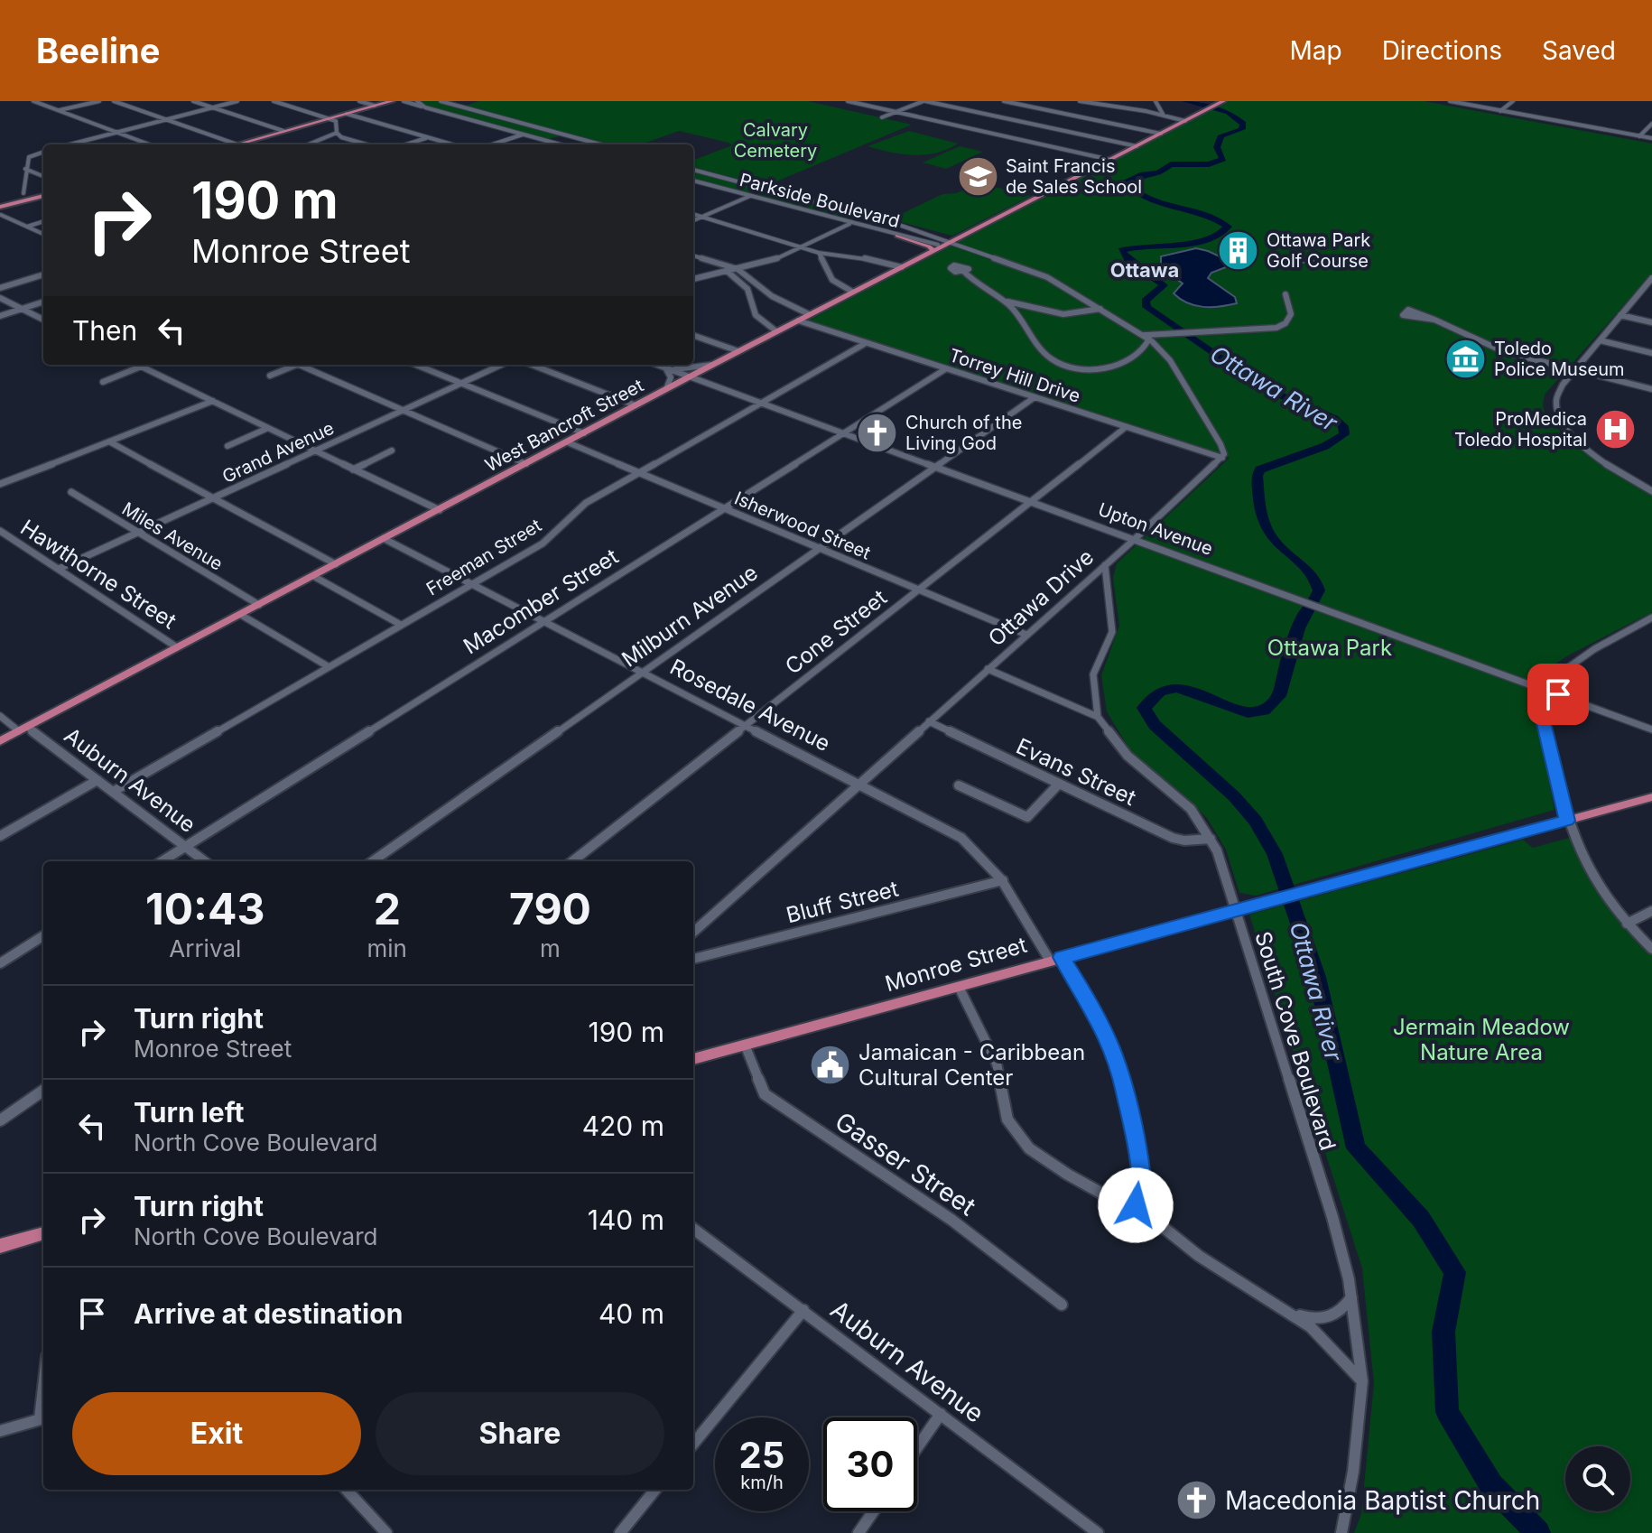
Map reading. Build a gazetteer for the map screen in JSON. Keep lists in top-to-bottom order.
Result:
{
  "streets": {
    "main road": ["West Bancroft Street", "Monroe Street"],
    "street": [
      "Parkside Boulevard",
      "Torrey Hill Drive",
      "Grand Avenue",
      "Isherwood Street",
      "Upton Avenue",
      "Miles Avenue",
      "Freeman Street",
      "Hawthorne Street",
      "Ottawa Drive",
      "Macomber Street",
      "Milburn Avenue",
      "Cone Street",
      "Rosedale Avenue",
      "Evans Street",
      "Auburn Avenue",
      "Bluff Street",
      "South Cove Boulevard",
      "Gasser Street"
    ]
  },
  "crossings": [
    ["Parkside Boulevard", "West Bancroft Street"],
    ["Torrey Hill Drive", "West Bancroft Street"],
    ["Torrey Hill Drive", "Freeman Street"],
    ["Torrey Hill Drive", "Ottawa Drive"],
    ["Torrey Hill Drive", "Macomber Street"],
    ["Torrey Hill Drive", "Milburn Avenue"],
    ["Torrey Hill Drive", "Cone Street"],
    ["West Bancroft Street", "Isherwood Street"],
    ["West Bancroft Street", "Upton Avenue"],
    ["West Bancroft Street", "Miles Avenue"],
    ["West Bancroft Street", "Hawthorne Street"],
    ["West Bancroft Street", "Rosedale Avenue"],
    ["West Bancroft Street", "Auburn Avenue"],
    ["Grand Avenue", "Miles Avenue"],
    ["Grand Avenue", "Hawthorne Street"],
    ["Isherwood Street", "Freeman Street"],
    ["Isherwood Street", "Ottawa Drive"],
    ["Isherwood Street", "Macomber Street"],
    ["Isherwood Street", "Milburn Avenue"],
    ["Isherwood Street", "Cone Street"],
    ["Upton Avenue", "Freeman Street"],
    ["Upton Avenue", "Ottawa Drive"],
    ["Upton Avenue", "Macomber Street"],
    ["Upton Avenue", "Milburn Avenue"],
    ["Upton Avenue", "Cone Street"],
    ["Freeman Street", "Rosedale Avenue"],
    ["Freeman Street", "Auburn Avenue"],
    ["Ottawa Drive", "Rosedale Avenue"],
    ["Ottawa Drive", "Evans Street"],
    ["Macomber Street", "Rosedale Avenue"],
    ["Macomber Street", "Auburn Avenue"],
    ["Milburn Avenue", "Rosedale Avenue"],
    ["Cone Street", "Rosedale Avenue"],
    ["Rosedale Avenue", "Bluff Street"],
    ["Rosedale Avenue", "Monroe Street"],
    ["Evans Street", "South Cove Boulevard"],
    ["Monroe Street", "South Cove Boulevard"],
    ["Monroe Street", "Gasser Street"]
  ],
  "districts": ["Ottawa"],
  "water": ["Ottawa River"],
  "parks": ["Calvary Cemetery", "Ottawa Park", "Jermain Meadow Nature Area"],
  "places": {
    "school or university": ["Saint Francis de Sales School"],
    "building": ["Ottawa Park Golf Course"],
    "museum": ["Toledo Police Museum"],
    "hospital": ["ProMedica Toledo Hospital"],
    "church": ["Church of the Living God", "Macedonia Baptist Church"],
    "public building": ["Jamaican - Caribbean Cultural Center"]
  },
  "page": {
    "header": "Beeline",
    "nav": ["Map", "Directions", "Saved"],
    "turn": ["190 m", "Monroe Street"],
    "then": "Then",
    "eta": [
      "10:43",
      "Arrival",
      "2",
      "min",
      "790",
      "m"
    ],
    "list": [
      {
        "name": "Turn right",
        "note": "Monroe Street",
        "value": "190 m"
      },
      {
        "name": "Turn left",
        "note": "North Cove Boulevard",
        "value": "420 m"
      },
      {
        "name": "Turn right",
        "note": "North Cove Boulevard",
        "value": "140 m"
      },
      {
        "name": "Arrive at destination",
        "value": "40 m"
      }
    ],
    "buttons": ["Exit", "Share"],
    "speed": "25 km/h",
    "limit": "30"
  }
}
